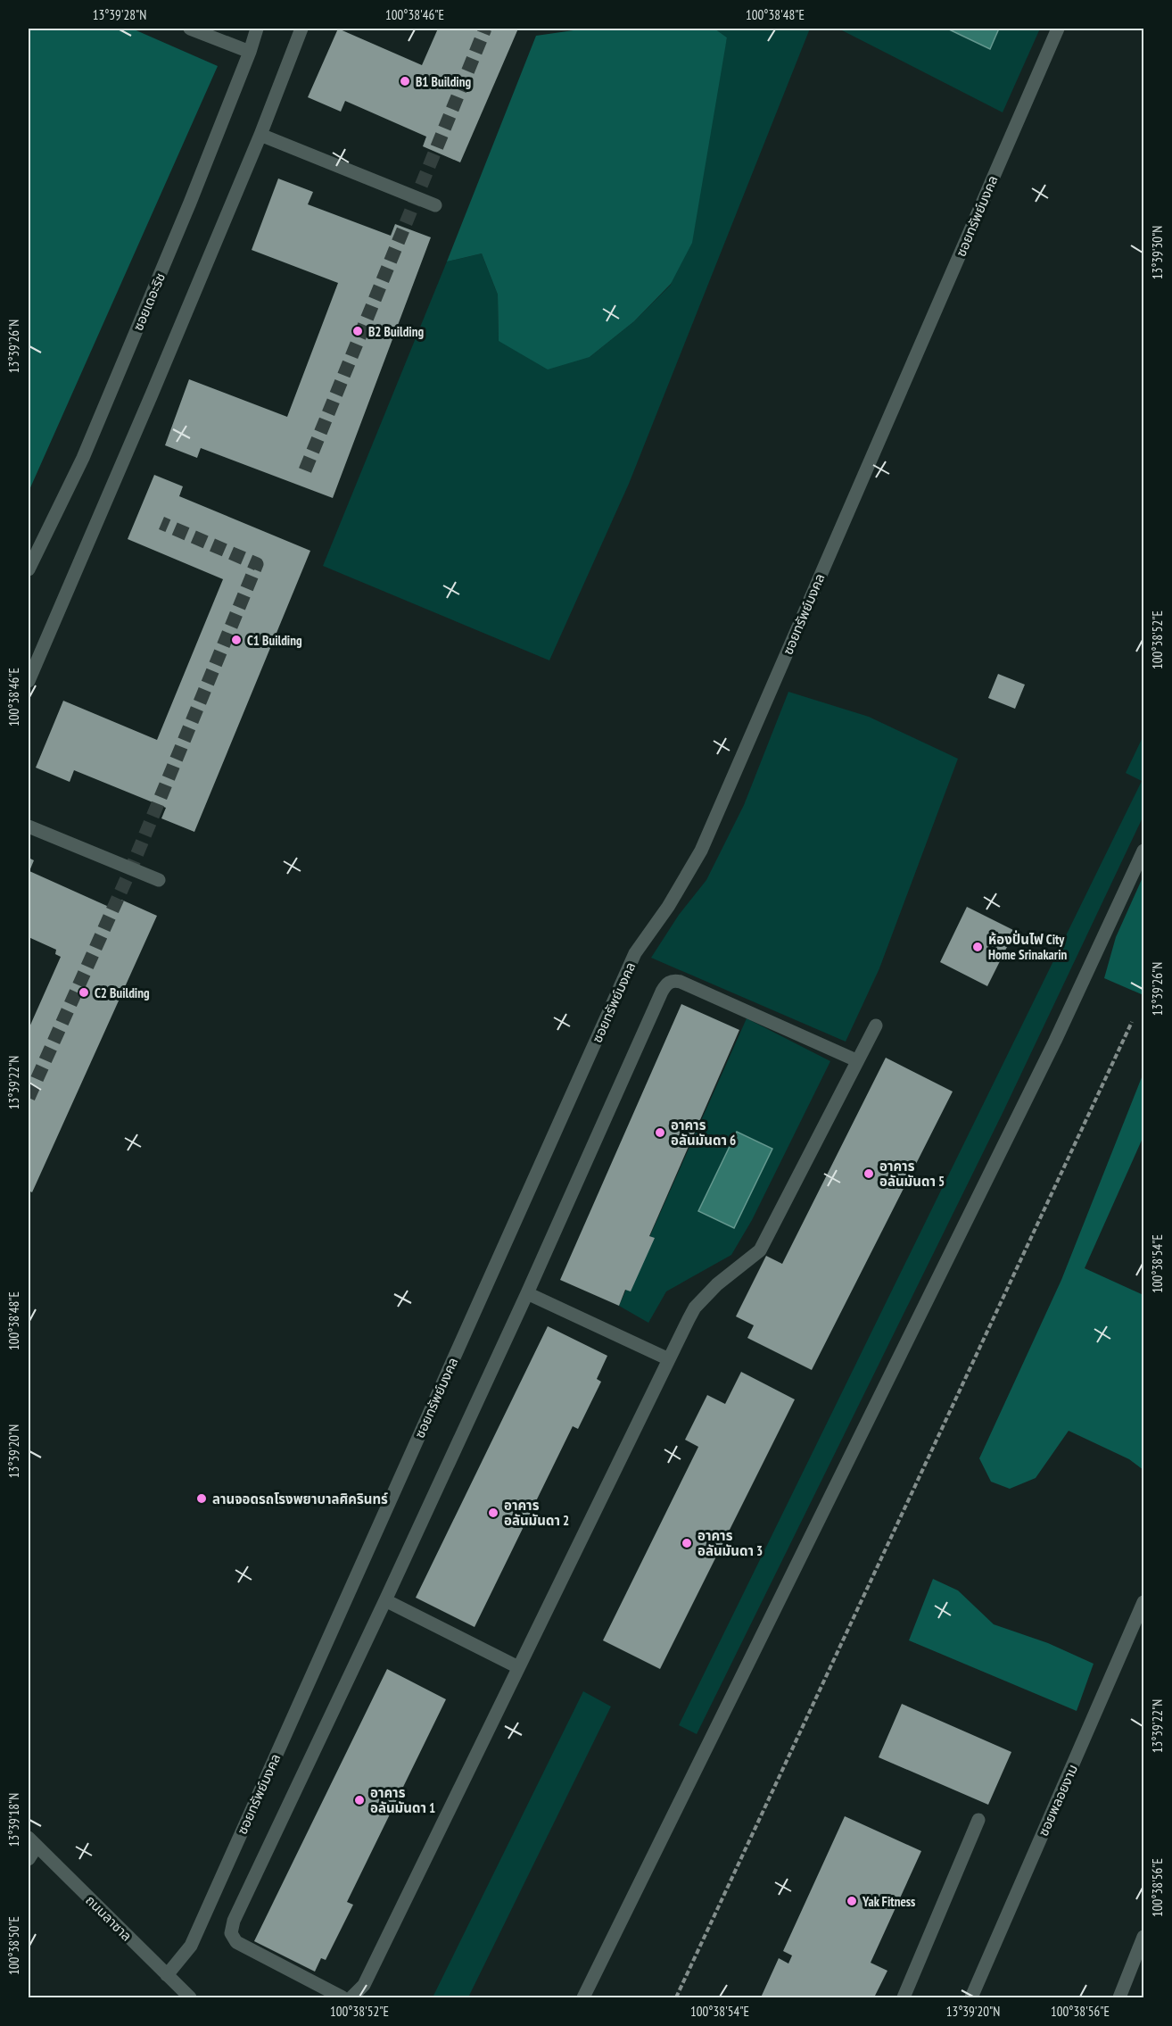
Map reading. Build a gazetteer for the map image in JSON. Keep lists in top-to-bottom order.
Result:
{
  "streets": {
    "street": [
      "ซอยทรัพย์มงคล",
      "ซอยเดอะริช",
      "ซอยพลอยงาม",
      "ถนนลาซาล"
    ]
  },
  "crossings": [
    ["ซอยทรัพย์มงคล", "ถนนลาซาล"]
  ],
  "places": [
    "B1 Building",
    "B2 Building",
    "C1 Building",
    "ห้องปั่นไฟ City Home Srinakarin",
    "C2 Building",
    "อาคาร อลันมันดา 6",
    "อาคาร อลันมันดา 5",
    "ลานจอดรถโรงพยาบาลศิครินทร์",
    "อาคาร อลันมันดา 2",
    "อาคาร อลันมันดา 3",
    "อาคาร อลันมันดา 1",
    "Yak Fitness"
  ],
  "coordinates": [
    "13°39'28\"N",
    "100°38'46\"E",
    "100°38'48\"E",
    "13°39'30\"N",
    "13°39'26\"N",
    "100°38'52\"E",
    "13°39'22\"N",
    "100°38'54\"E",
    "13°39'20\"N",
    "13°39'18\"N",
    "100°38'56\"E",
    "100°38'50\"E"
  ]
}
